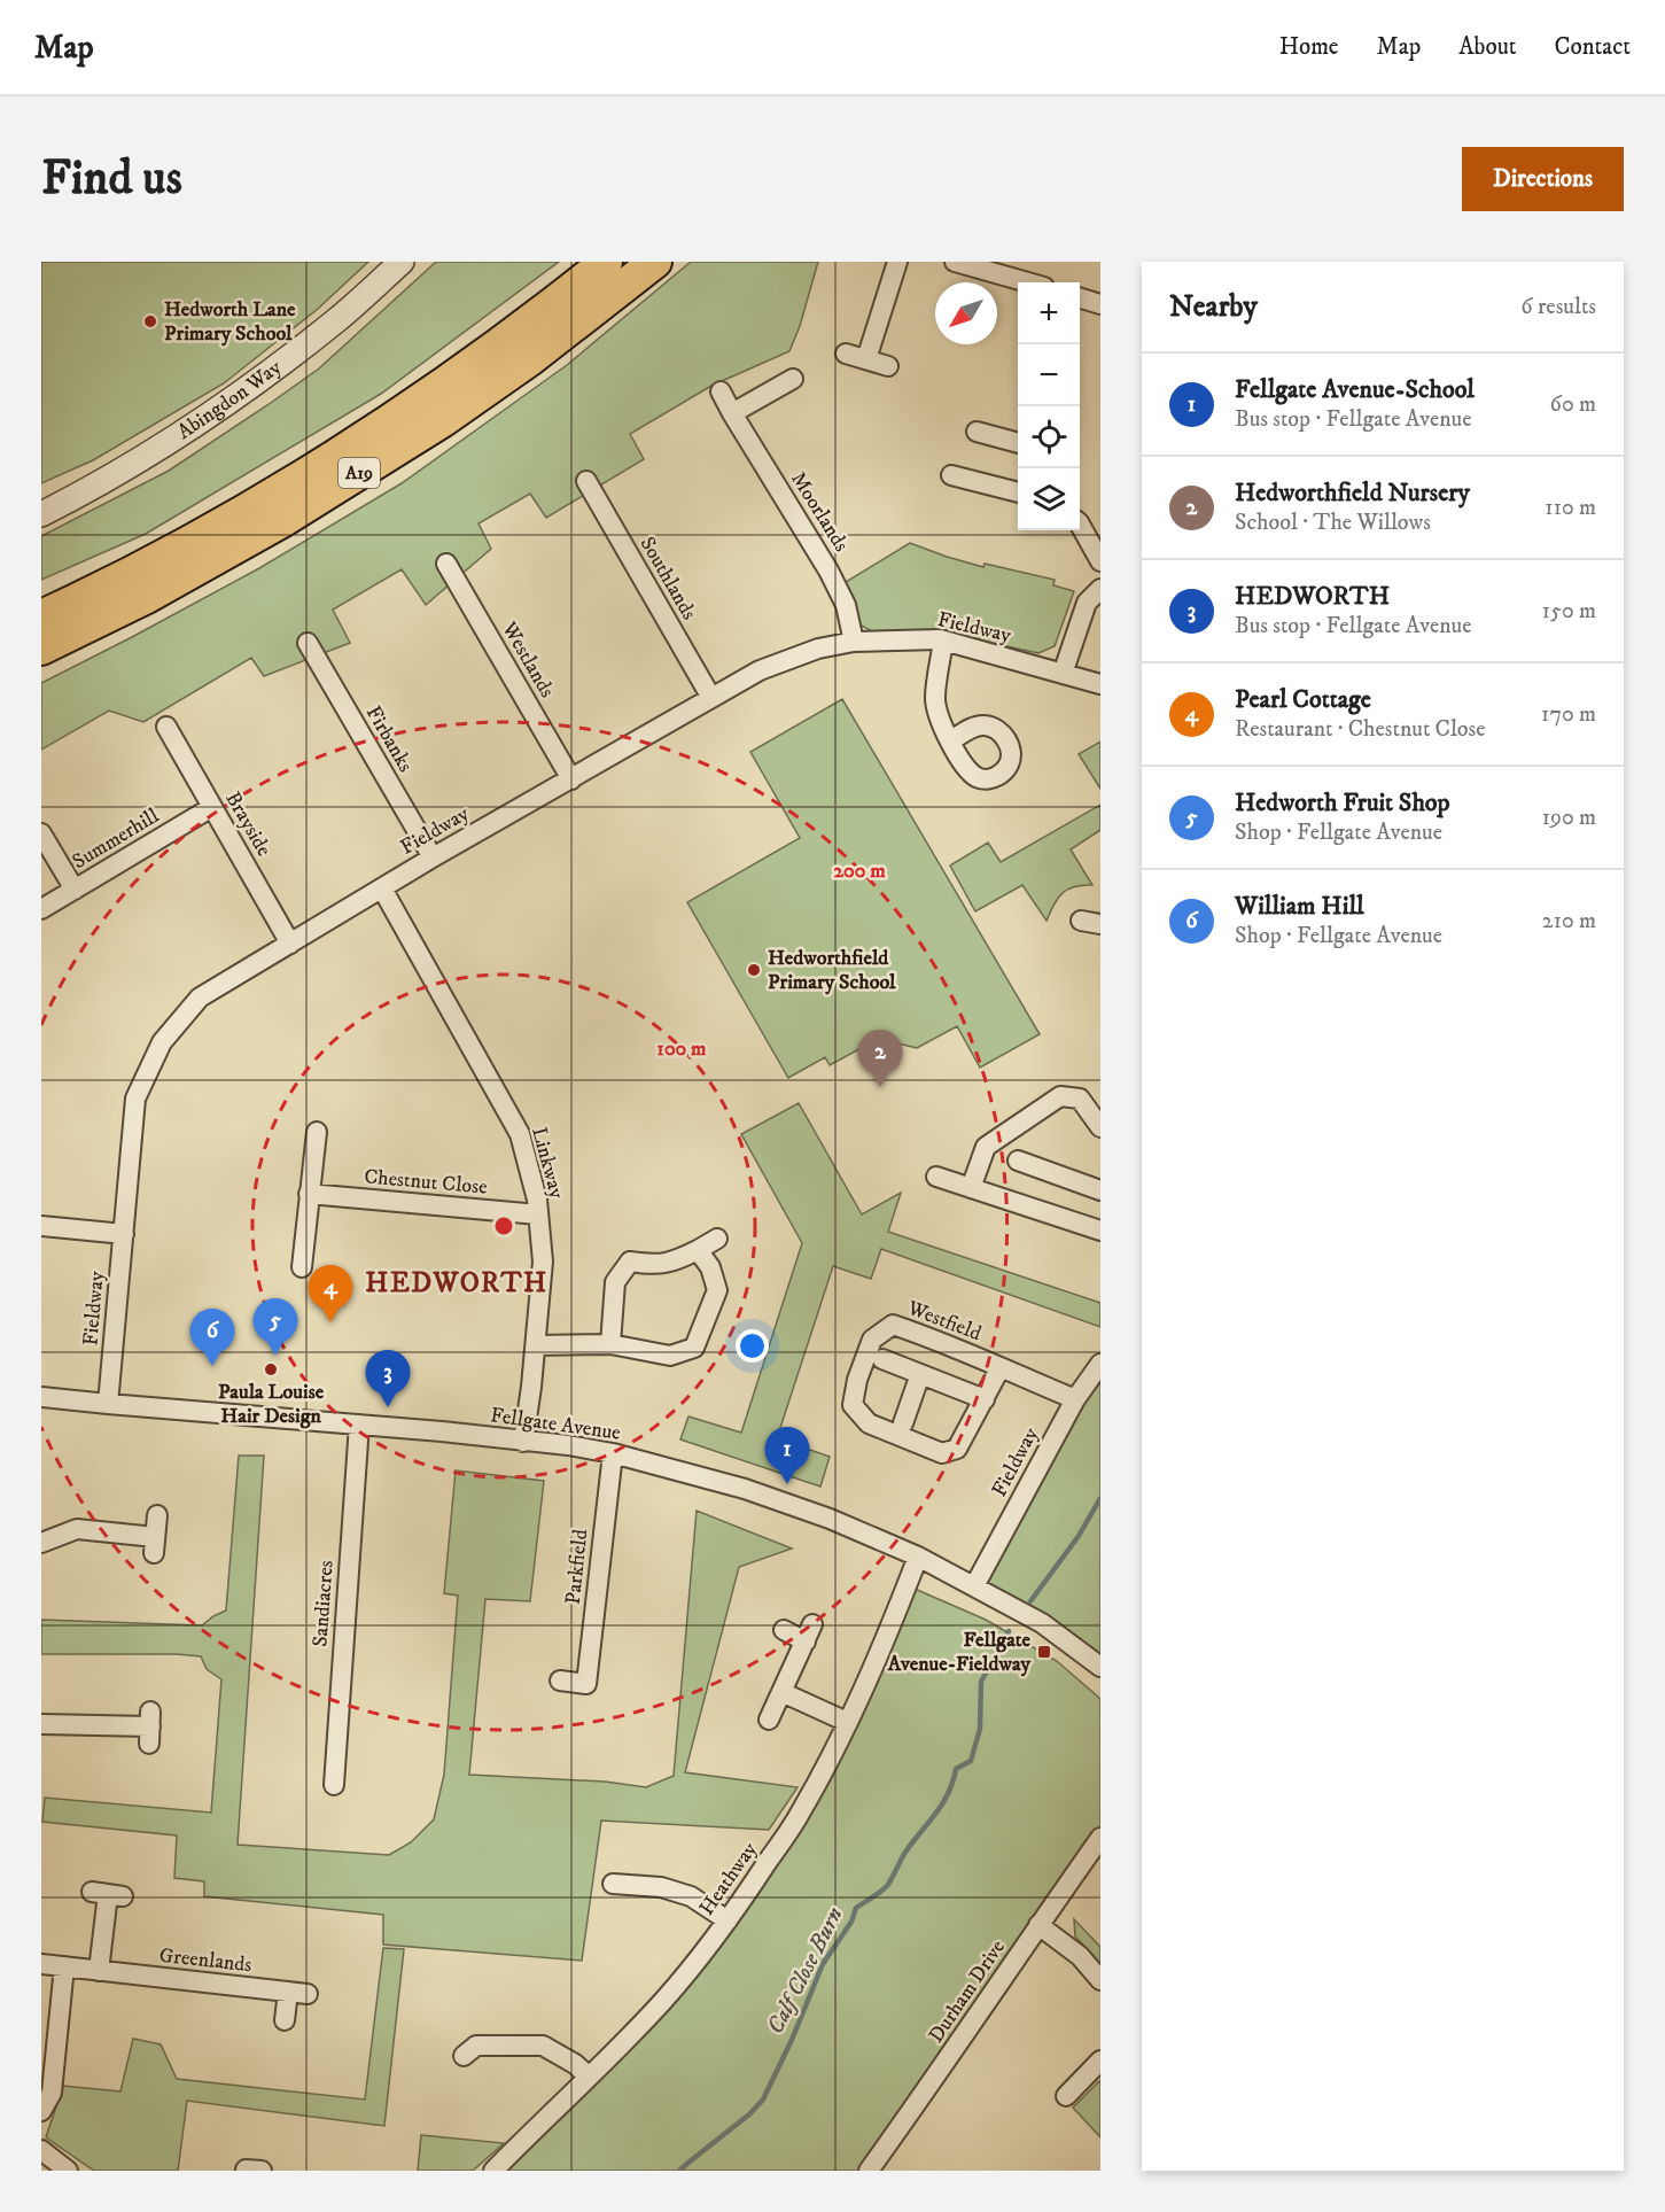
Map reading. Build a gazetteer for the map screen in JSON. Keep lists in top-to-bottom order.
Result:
{
  "streets": {
    "highway": ["A19"],
    "street": [
      "Abingdon Way",
      "Moorlands",
      "Southlands",
      "Fieldway",
      "Westlands",
      "Firbanks",
      "Brayside",
      "Summerhill",
      "Linkway",
      "Chestnut Close",
      "Westfield",
      "Fellgate Avenue",
      "Parkfield",
      "Sandiacres",
      "Heathway",
      "Greenlands",
      "Durham Drive"
    ]
  },
  "crossings": [
    ["Moorlands", "Fieldway"],
    ["Southlands", "Fieldway"],
    ["Fieldway", "Westlands"],
    ["Fieldway", "Firbanks"],
    ["Fieldway", "Brayside"],
    ["Fieldway", "Linkway"],
    ["Fieldway", "Westfield"],
    ["Fieldway", "Fellgate Avenue"],
    ["Brayside", "Summerhill"],
    ["Linkway", "Chestnut Close"],
    ["Linkway", "Fellgate Avenue"],
    ["Fellgate Avenue", "Parkfield"],
    ["Fellgate Avenue", "Sandiacres"],
    ["Fellgate Avenue", "Heathway"]
  ],
  "districts": ["HEDWORTH"],
  "water": ["Calf Close Burn"],
  "places": {
    "other": ["Hedworth Lane Primary School", "Hedworthfield Primary School", "Paula Louise Hair Design"],
    "transit": ["Fellgate Avenue-Fieldway"]
  },
  "north": "bottom left",
  "page": {
    "header": "Map",
    "nav": [
      "Home",
      "Map",
      "About",
      "Contact"
    ],
    "buttons": "Directions",
    "title": "Find us",
    "heading": ["Nearby", "6 results"],
    "map_buttons": ["+", "−"],
    "list": [
      {
        "mark": "1",
        "name": "Fellgate Avenue-School",
        "note": "Bus stop · Fellgate Avenue",
        "value": "60 m"
      },
      {
        "mark": "2",
        "name": "Hedworthfield Nursery",
        "note": "School · The Willows",
        "value": "110 m"
      },
      {
        "mark": "3",
        "name": "HEDWORTH",
        "note": "Bus stop · Fellgate Avenue",
        "value": "150 m"
      },
      {
        "mark": "4",
        "name": "Pearl Cottage",
        "note": "Restaurant · Chestnut Close",
        "value": "170 m"
      },
      {
        "mark": "5",
        "name": "Hedworth Fruit Shop",
        "note": "Shop · Fellgate Avenue",
        "value": "190 m"
      },
      {
        "mark": "6",
        "name": "William Hill",
        "note": "Shop · Fellgate Avenue",
        "value": "210 m"
      }
    ],
    "pins": [
      "2",
      "4",
      "5",
      "6",
      "3",
      "1"
    ]
  },
  "rings": ["200 m", "100 m"]
}
